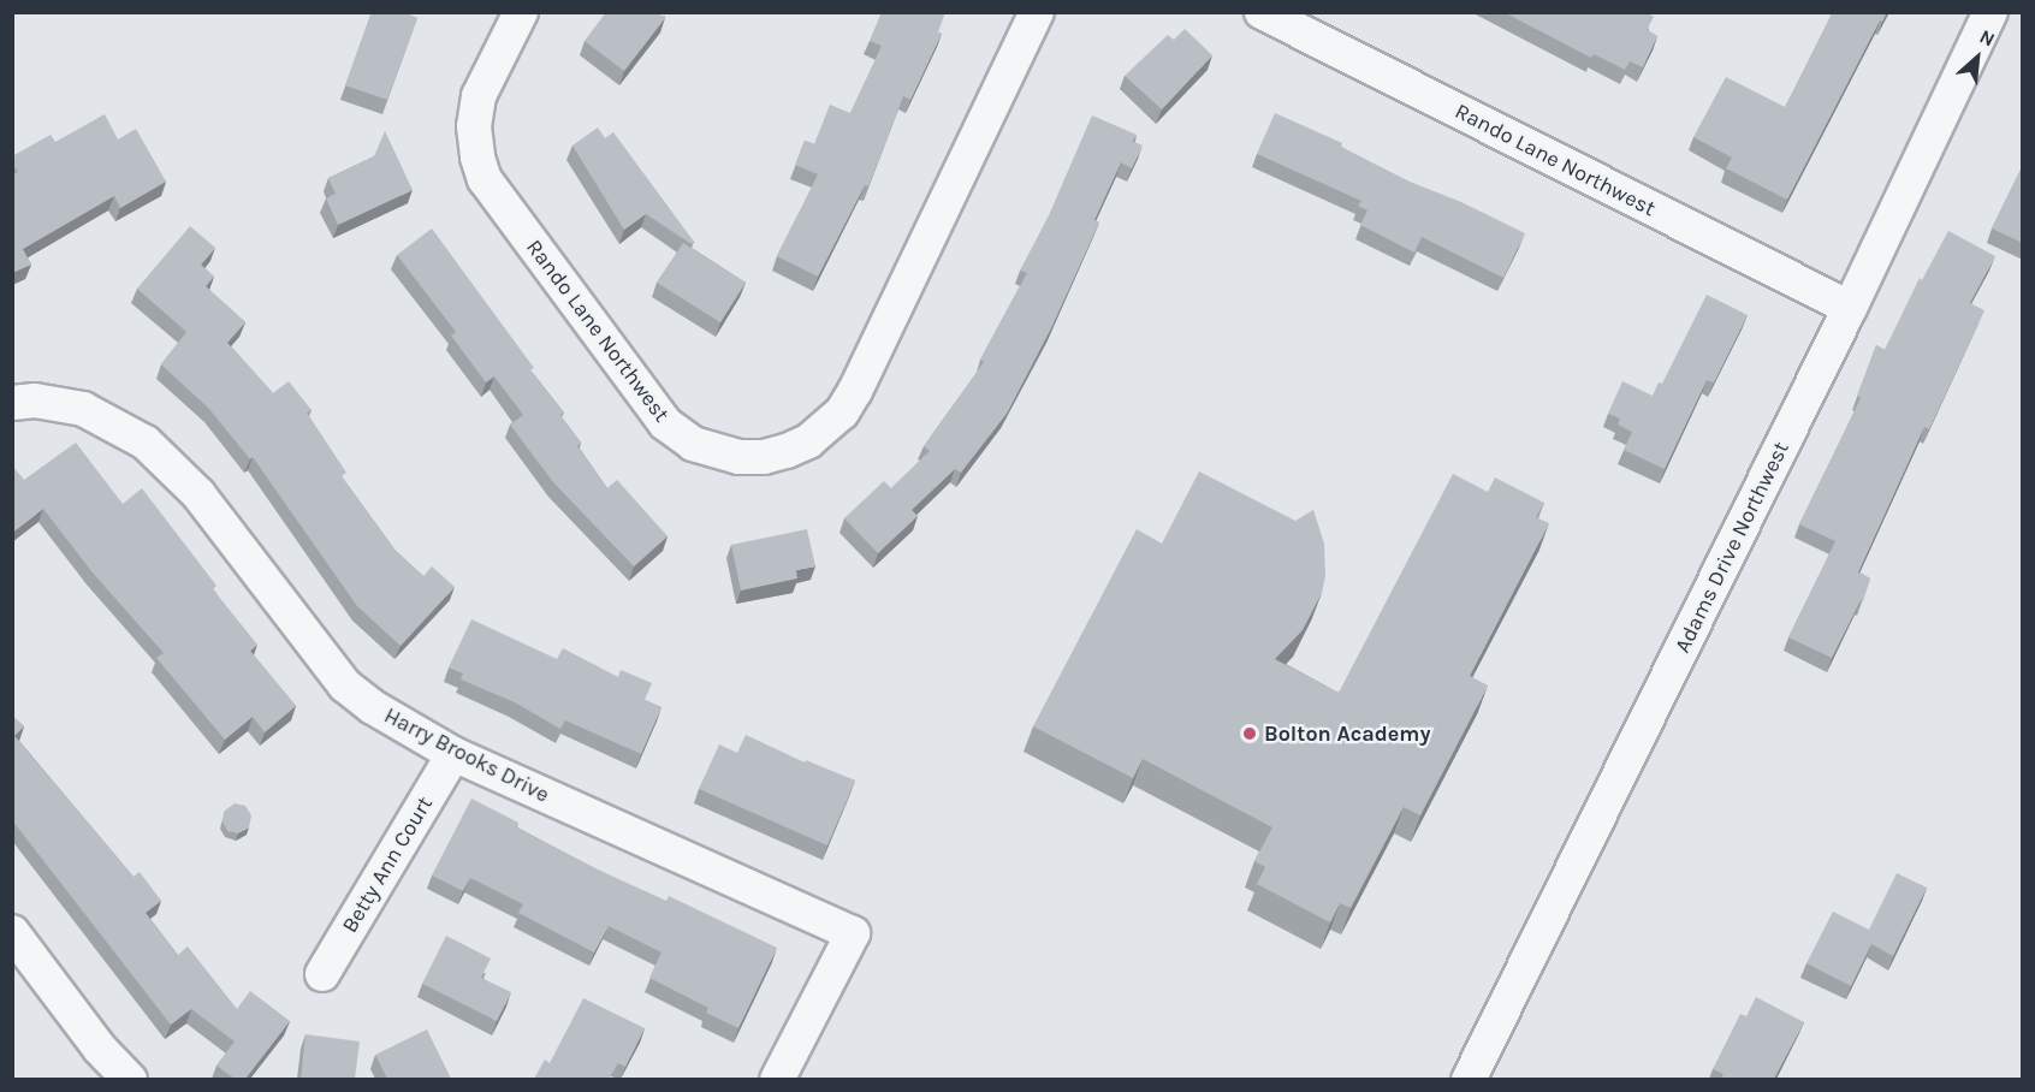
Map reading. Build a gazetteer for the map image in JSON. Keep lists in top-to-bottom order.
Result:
{
  "streets": {
    "street": [
      "Rando Lane Northwest",
      "Adams Drive Northwest",
      "Harry Brooks Drive",
      "Betty Ann Court"
    ]
  },
  "crossings": [
    ["Rando Lane Northwest", "Adams Drive Northwest"],
    ["Harry Brooks Drive", "Betty Ann Court"]
  ],
  "places": ["Bolton Academy"],
  "north": "top right"
}
